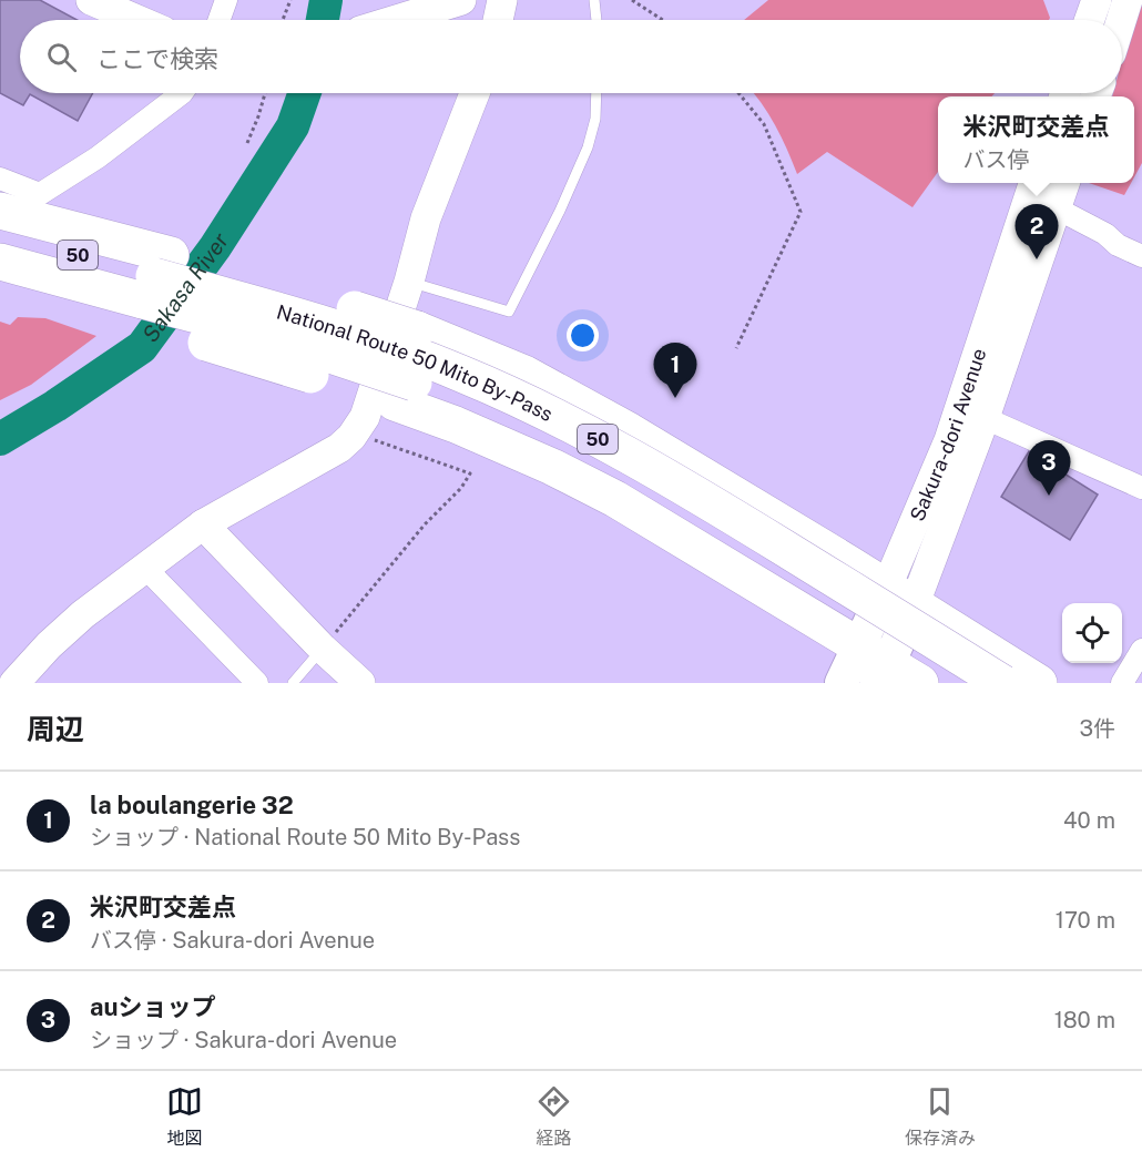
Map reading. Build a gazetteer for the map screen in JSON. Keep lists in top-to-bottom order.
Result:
{
  "streets": {
    "highway": ["50", "National Route 50 Mito By-Pass"],
    "main road": ["Sakura-dori Avenue"]
  },
  "water": ["Sakasa River"],
  "page": {
    "search": "ここで検索",
    "popup": ["米沢町交差点", "バス停"],
    "pins": ["2", "1", "3"],
    "heading": ["周辺", "3件"],
    "list": [
      {
        "mark": "1",
        "name": "la boulangerie 32",
        "note": "ショップ · National Route 50 Mito By-Pass",
        "value": "40 m"
      },
      {
        "mark": "2",
        "name": "米沢町交差点",
        "note": "バス停 · Sakura-dori Avenue",
        "value": "170 m"
      },
      {
        "mark": "3",
        "name": "auショップ",
        "note": "ショップ · Sakura-dori Avenue",
        "value": "180 m"
      }
    ],
    "nav": ["地図", "経路", "保存済み"]
  }
}
